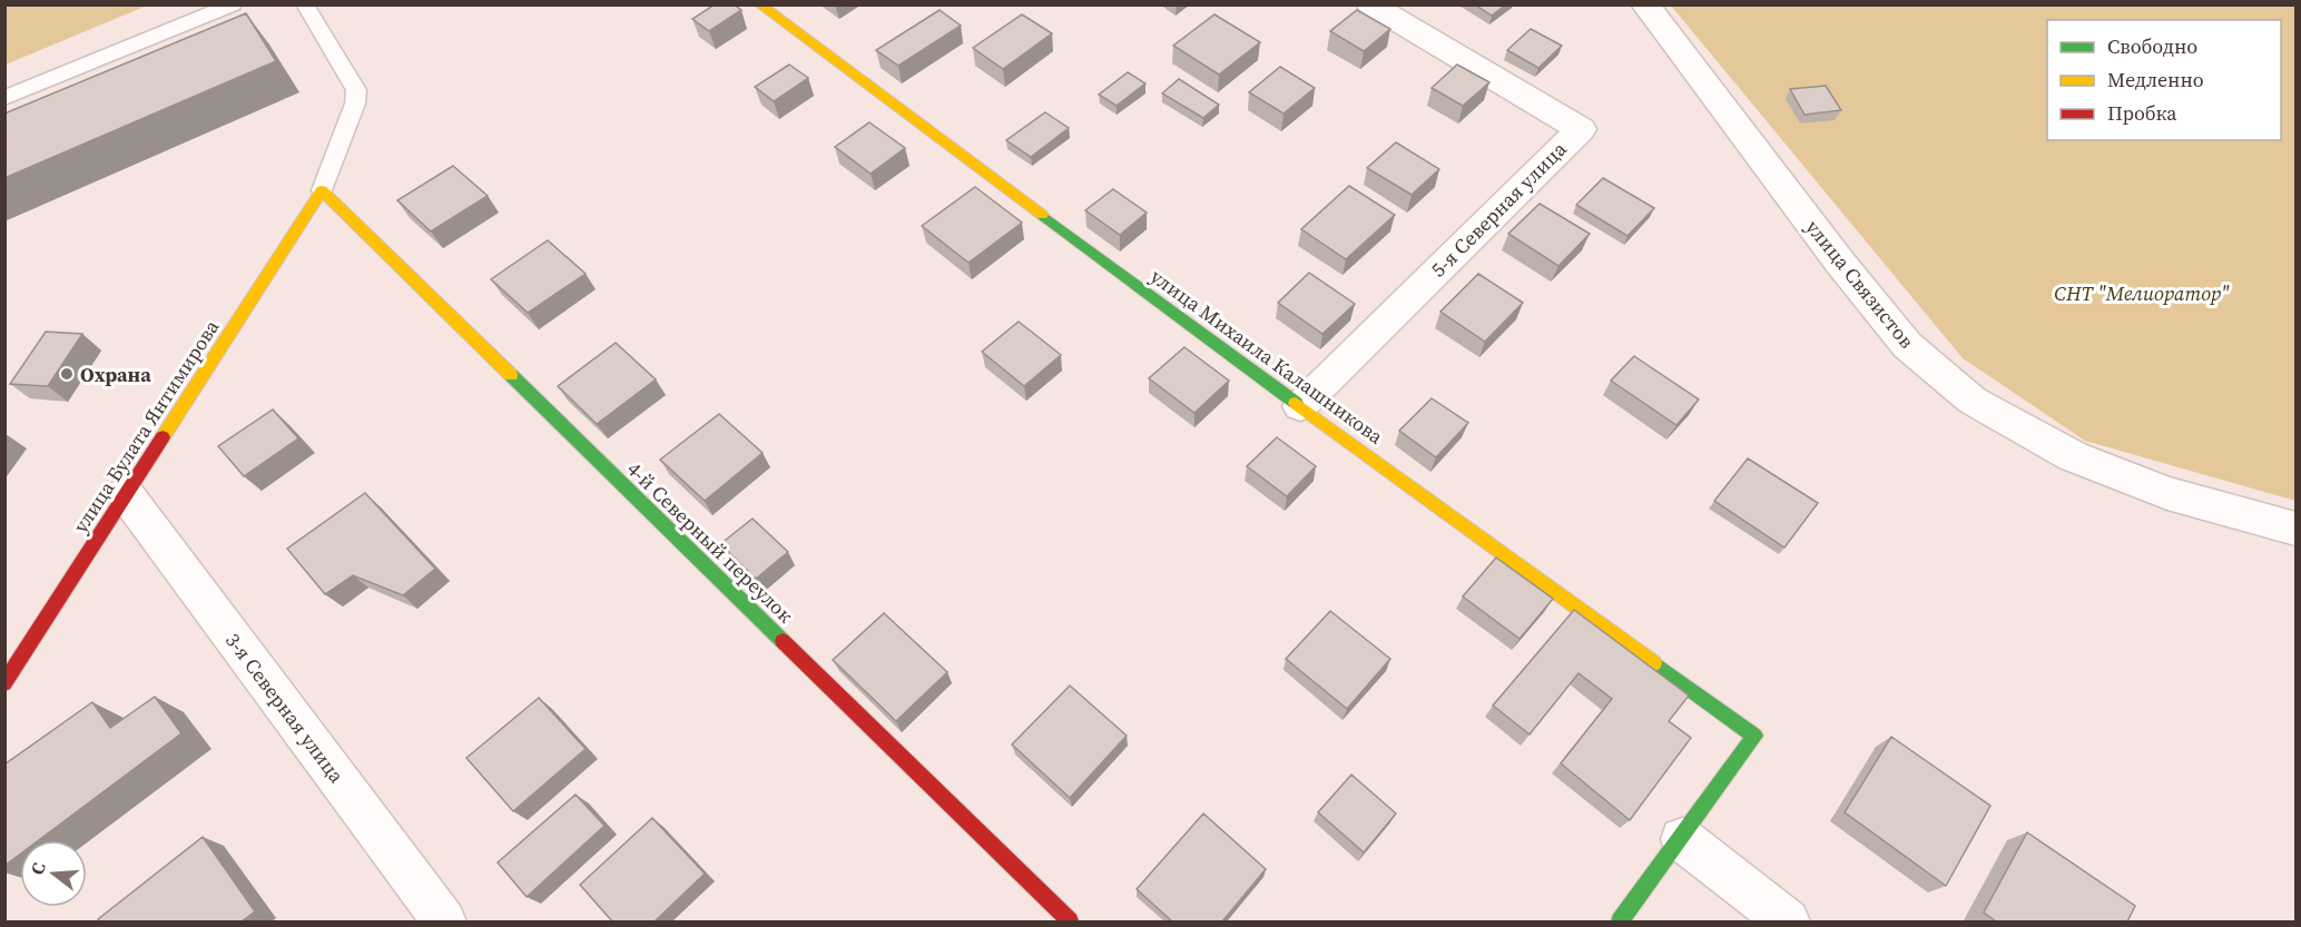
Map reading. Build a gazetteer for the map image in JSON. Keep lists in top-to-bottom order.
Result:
{
  "streets": {
    "street": [
      "5-я Северная улица",
      "улица Связистов",
      "улица Михаила Калашникова",
      "улица Булата Янтимирова",
      "4-й Северный переулок",
      "3-я Северная улица"
    ]
  },
  "crossings": [
    ["5-я Северная улица", "улица Михаила Калашникова"],
    ["улица Булата Янтимирова", "4-й Северный переулок"],
    ["улица Булата Янтимирова", "3-я Северная улица"]
  ],
  "parks": ["СНТ \"Мелиоратор\""],
  "places": ["Охрана"],
  "legend": ["Свободно", "Медленно", "Пробка"],
  "north": "left"
}
